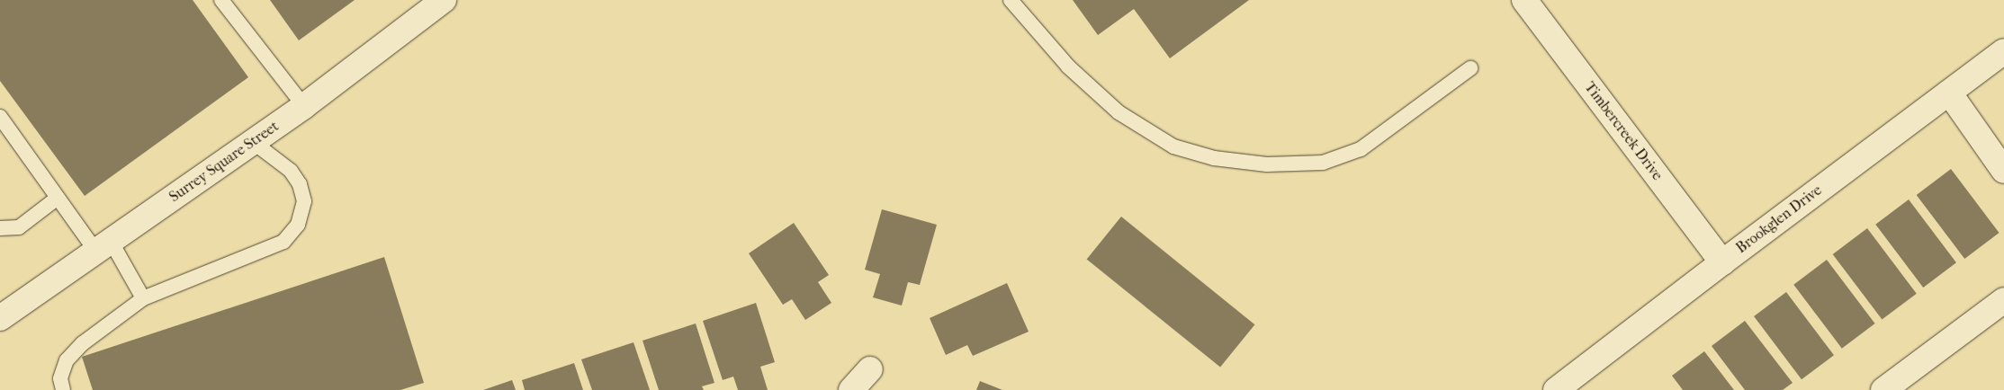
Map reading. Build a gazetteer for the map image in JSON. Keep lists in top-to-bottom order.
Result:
{
  "streets": {
    "street": ["Timbercreek Drive", "Surrey Square Street", "Brookglen Drive"]
  },
  "crossings": [
    ["Timbercreek Drive", "Brookglen Drive"]
  ]
}
